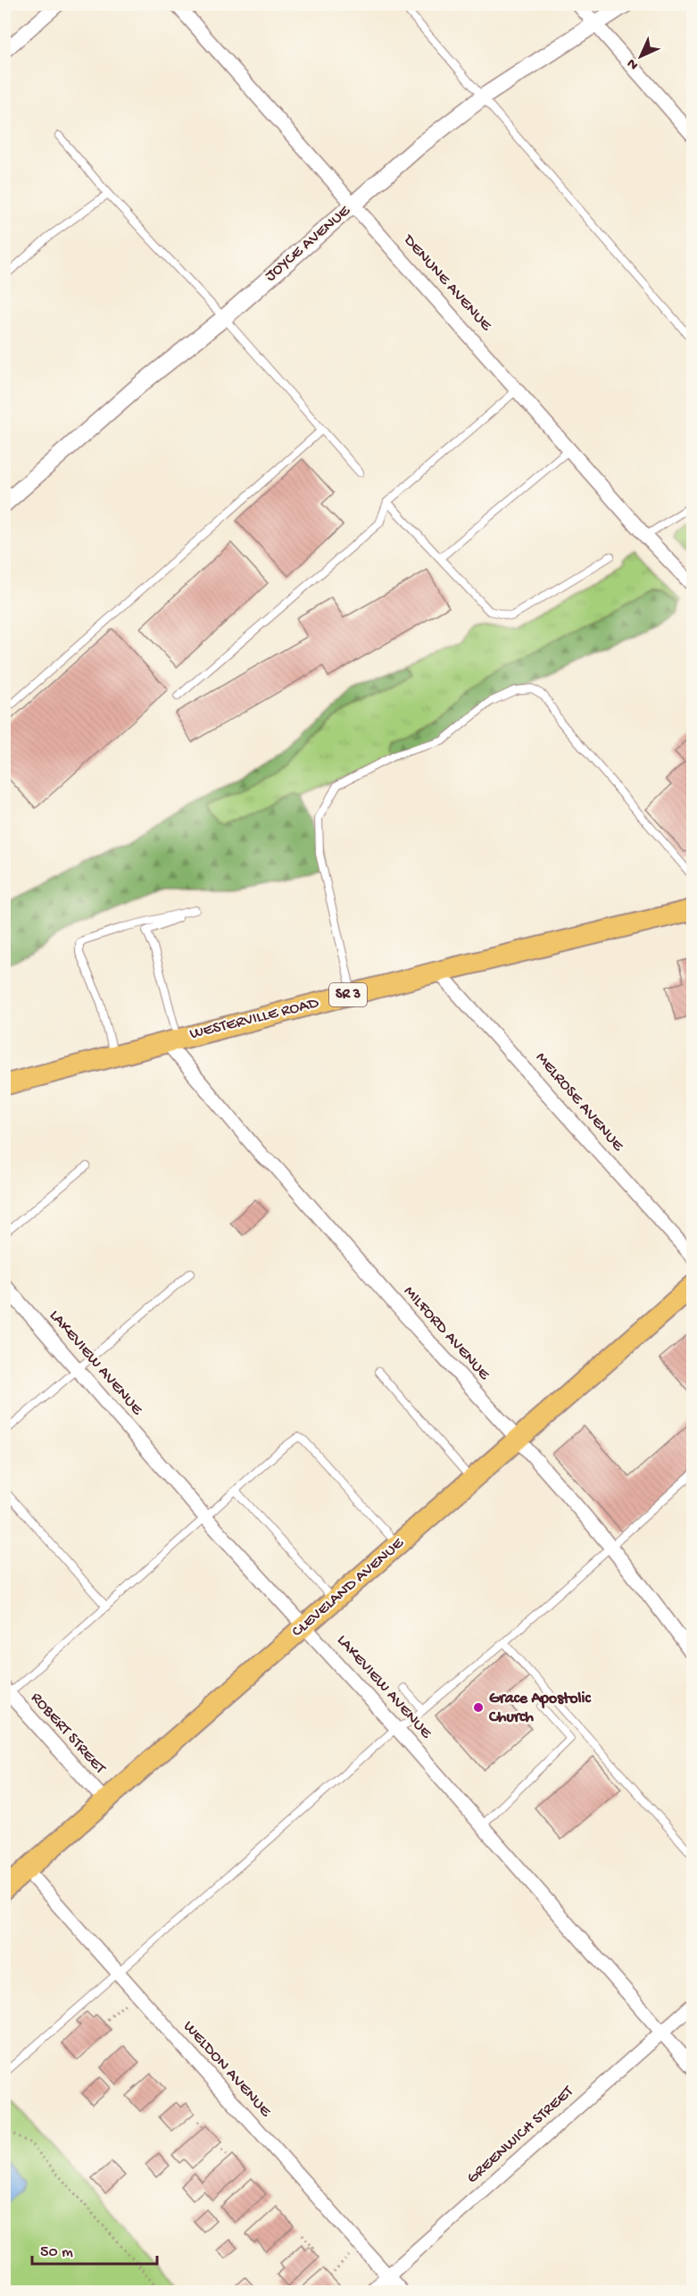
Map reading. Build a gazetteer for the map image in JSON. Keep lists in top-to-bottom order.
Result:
{
  "streets": {
    "main road": ["SR 3", "WESTERVILLE ROAD", "CLEVELAND AVENUE"],
    "street": [
      "JOYCE AVENUE",
      "DENUNE AVENUE",
      "MELROSE AVENUE",
      "MILFORD AVENUE",
      "LAKEVIEW AVENUE",
      "ROBERT STREET",
      "WELDON AVENUE",
      "GREENWICH STREET"
    ]
  },
  "crossings": [
    ["JOYCE AVENUE", "DENUNE AVENUE"],
    ["WESTERVILLE ROAD", "MELROSE AVENUE"],
    ["WESTERVILLE ROAD", "MILFORD AVENUE"],
    ["MILFORD AVENUE", "CLEVELAND AVENUE"],
    ["LAKEVIEW AVENUE", "CLEVELAND AVENUE"],
    ["LAKEVIEW AVENUE", "GREENWICH STREET"],
    ["CLEVELAND AVENUE", "ROBERT STREET"],
    ["CLEVELAND AVENUE", "WELDON AVENUE"],
    ["WELDON AVENUE", "GREENWICH STREET"]
  ],
  "places": ["Grace Apostolic Church"],
  "scale_bar": "50 m",
  "north": "bottom left"
}
